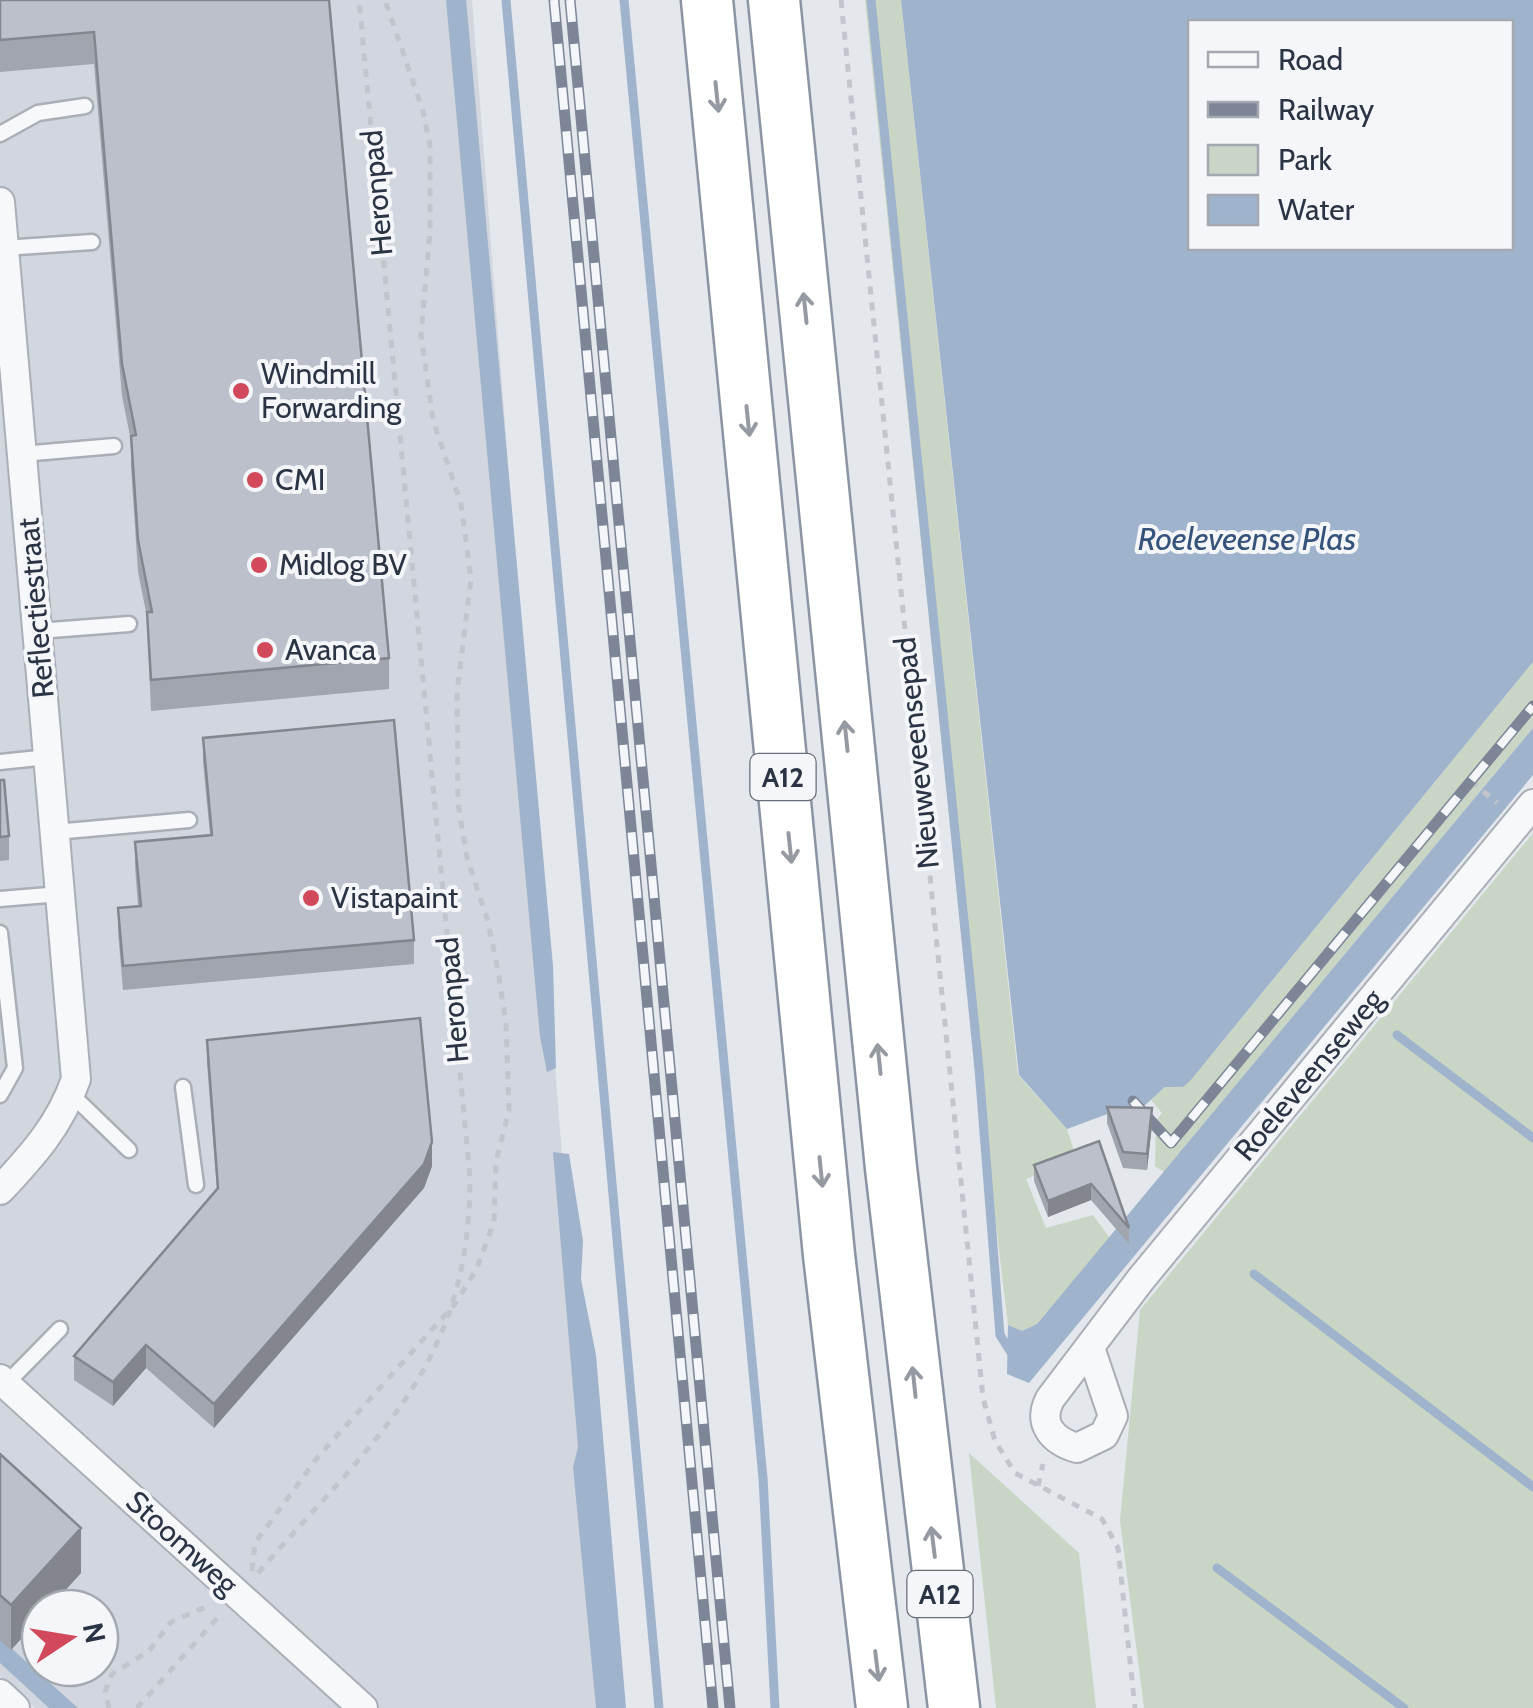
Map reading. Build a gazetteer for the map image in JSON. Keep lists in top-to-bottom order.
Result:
{
  "streets": {
    "highway": ["A12"],
    "street": ["Reflectiestraat", "Roeleveenseweg", "Stoomweg"],
    "path": ["Heronpad", "Nieuweveensepad"]
  },
  "crossings": [
    ["Heronpad", "Stoomweg"]
  ],
  "water": ["Roeleveense Plas"],
  "places": [
    "Windmill Forwarding",
    "CMI",
    "Midlog BV",
    "Avanca",
    "Vistapaint"
  ],
  "legend": [
    "Road",
    "Railway",
    "Park",
    "Water"
  ],
  "north": "right"
}
